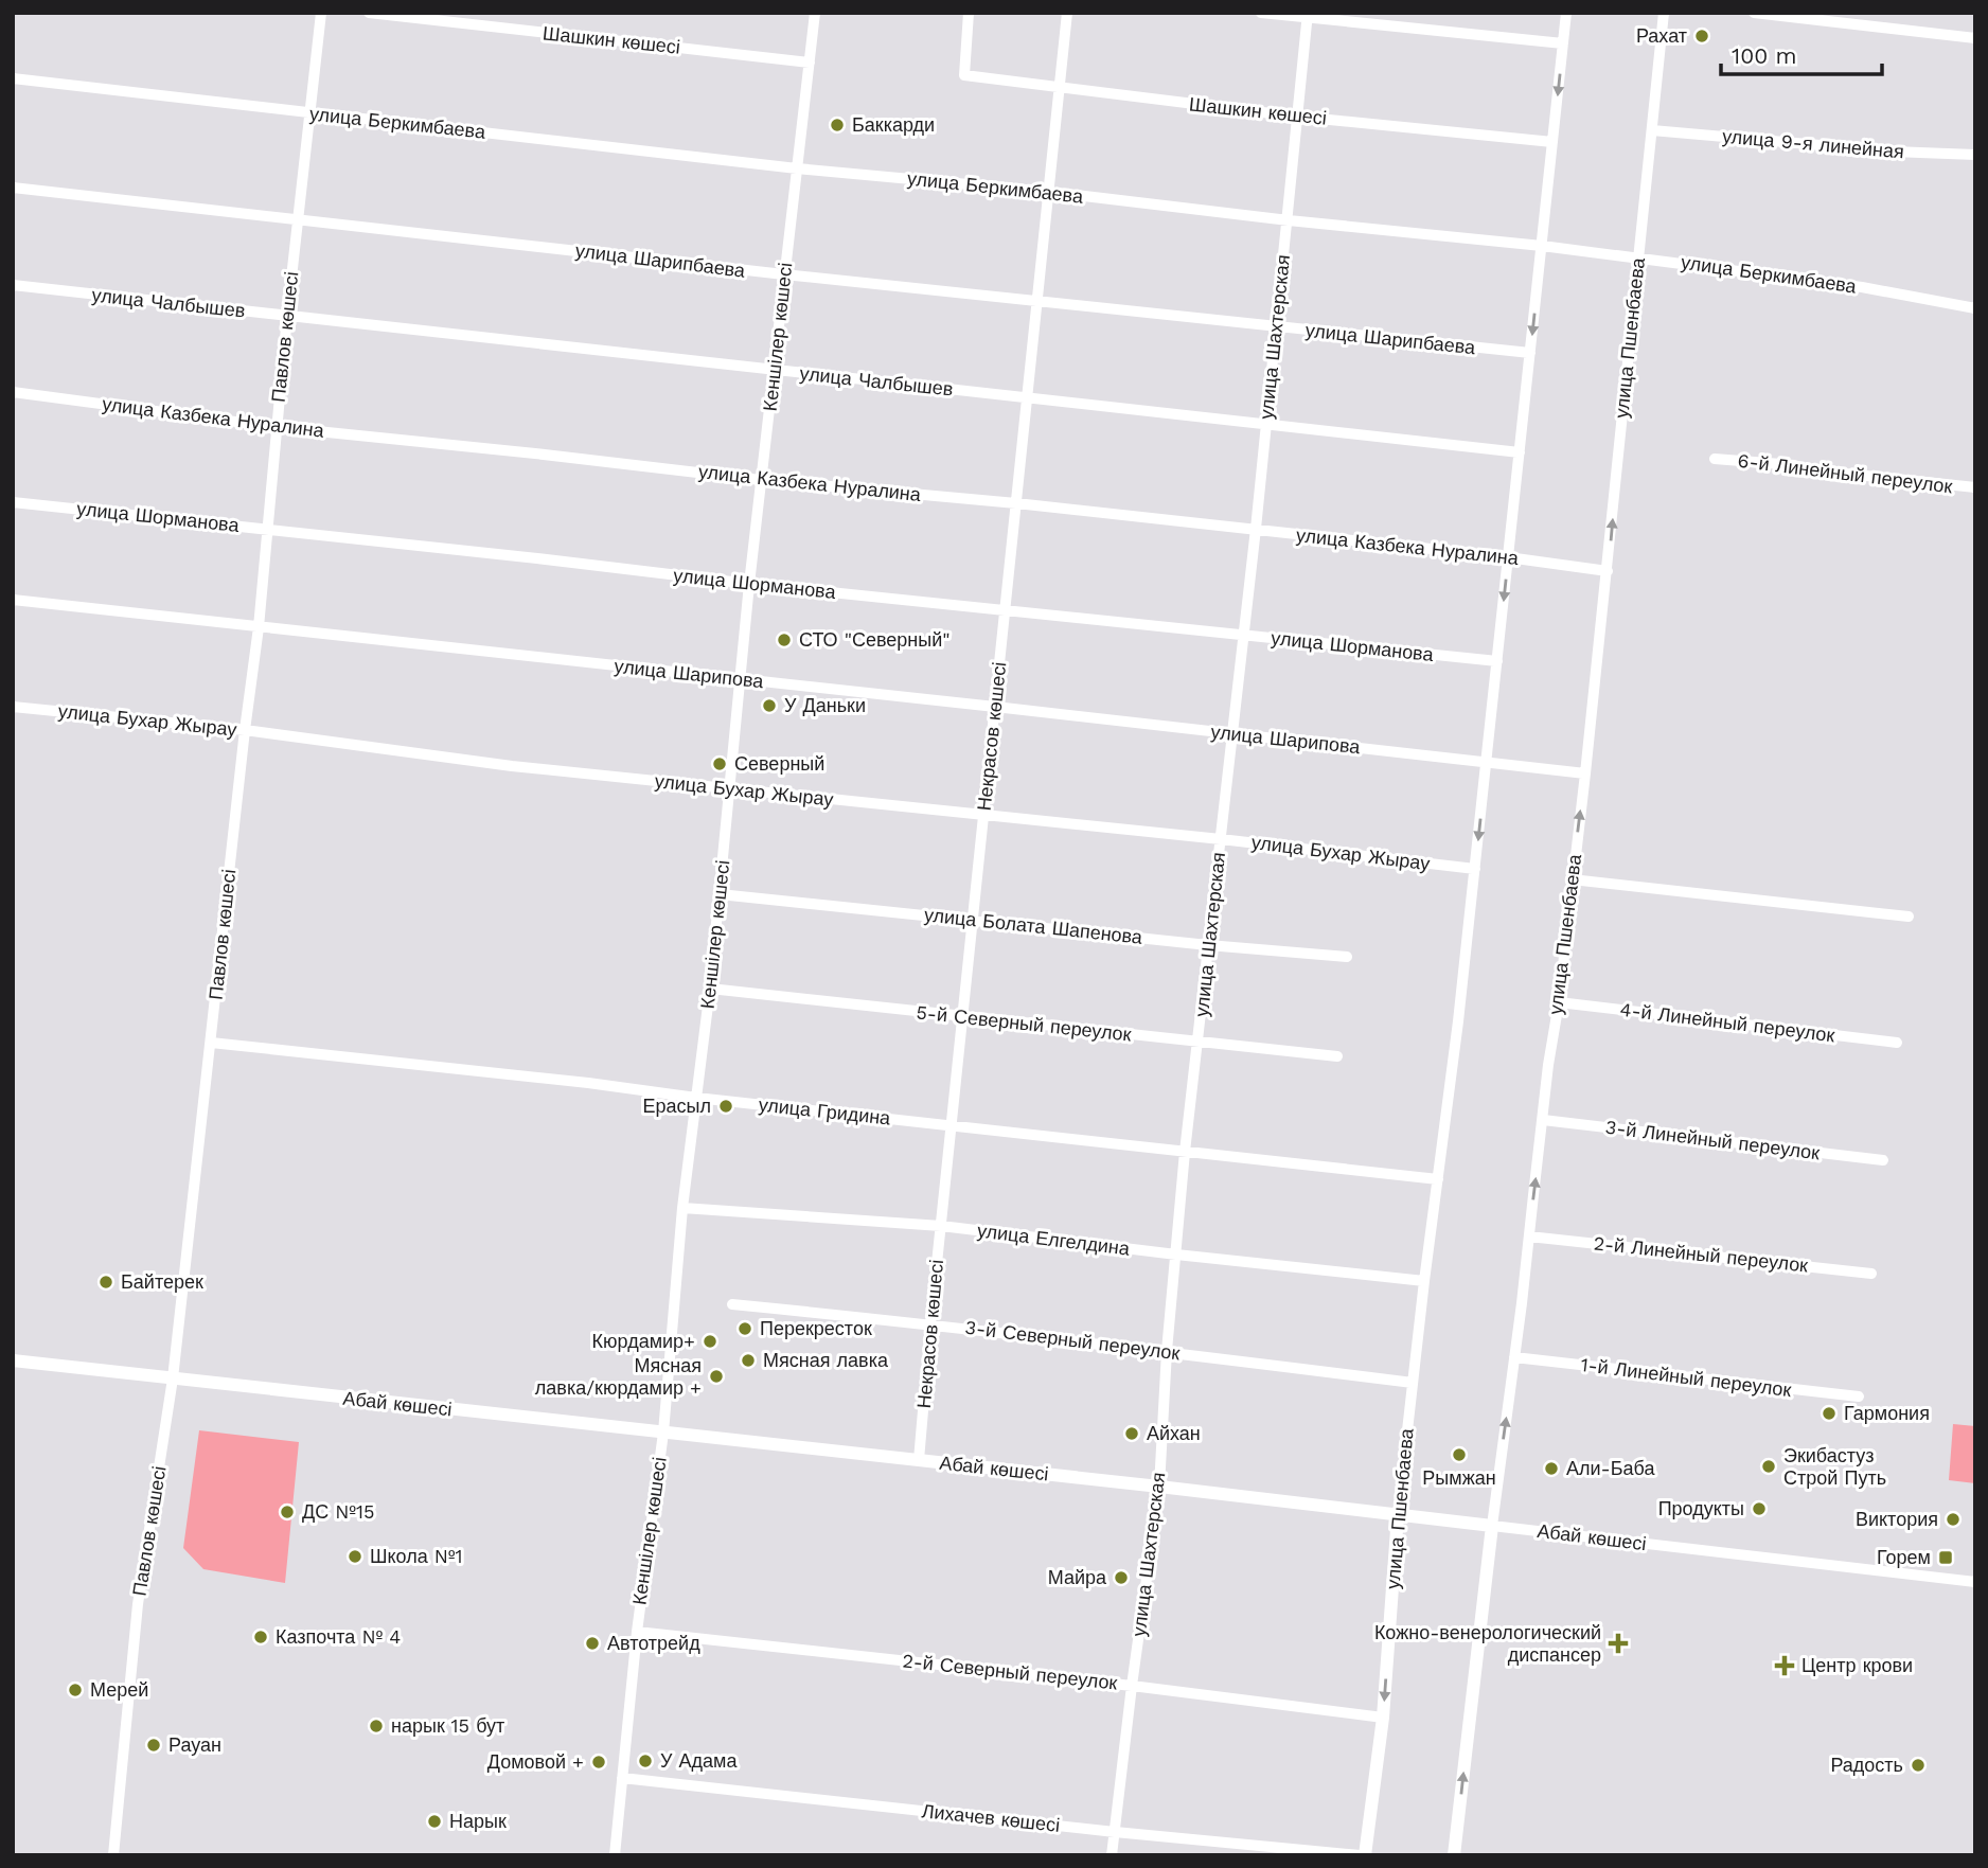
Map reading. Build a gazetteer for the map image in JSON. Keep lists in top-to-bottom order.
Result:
{
  "streets": {
    "main road": ["улица Пшенбаева", "Абай көшесі"],
    "street": [
      "Шашкин көшесі",
      "улица Беркимбаева",
      "улица 9-я линейная",
      "улица Шарипбаева",
      "улица Чалбышев",
      "Павлов көшесі",
      "Кеншілер көшесі",
      "улица Шахтерская",
      "улица Казбека Нуралина",
      "6-й Линейный переулок",
      "улица Шорманова",
      "улица Шарипова",
      "улица Бухар Жырау",
      "Некрасов көшесі",
      "улица Болата Шапенова",
      "4-й Линейный переулок",
      "5-й Северный переулок",
      "улица Гридина",
      "3-й Линейный переулок",
      "улица Елгелдина",
      "2-й Линейный переулок",
      "3-й Северный переулок",
      "1-й Линейный переулок",
      "2-й Северный переулок",
      "Лихачев көшесі"
    ]
  },
  "crossings": [
    ["Шашкин көшесі", "Кеншілер көшесі"],
    ["Шашкин көшесі", "улица Шахтерская"],
    ["Шашкин көшесі", "улица Пшенбаева"],
    ["Шашкин көшесі", "Некрасов көшесі"],
    ["улица Беркимбаева", "Павлов көшесі"],
    ["улица Беркимбаева", "Кеншілер көшесі"],
    ["улица Беркимбаева", "улица Шахтерская"],
    ["улица Беркимбаева", "улица Пшенбаева"],
    ["улица Беркимбаева", "Некрасов көшесі"],
    ["улица 9-я линейная", "улица Пшенбаева"],
    ["улица Шарипбаева", "Павлов көшесі"],
    ["улица Шарипбаева", "Кеншілер көшесі"],
    ["улица Шарипбаева", "улица Шахтерская"],
    ["улица Шарипбаева", "улица Пшенбаева"],
    ["улица Шарипбаева", "Некрасов көшесі"],
    ["улица Чалбышев", "Павлов көшесі"],
    ["улица Чалбышев", "Кеншілер көшесі"],
    ["улица Чалбышев", "улица Шахтерская"],
    ["улица Чалбышев", "улица Пшенбаева"],
    ["улица Чалбышев", "Некрасов көшесі"],
    ["Павлов көшесі", "улица Казбека Нуралина"],
    ["Павлов көшесі", "улица Шорманова"],
    ["Павлов көшесі", "улица Шарипова"],
    ["Павлов көшесі", "улица Бухар Жырау"],
    ["Павлов көшесі", "улица Гридина"],
    ["Павлов көшесі", "Абай көшесі"],
    ["Кеншілер көшесі", "улица Казбека Нуралина"],
    ["Кеншілер көшесі", "улица Шорманова"],
    ["Кеншілер көшесі", "улица Шарипова"],
    ["Кеншілер көшесі", "улица Бухар Жырау"],
    ["Кеншілер көшесі", "улица Болата Шапенова"],
    ["Кеншілер көшесі", "5-й Северный переулок"],
    ["Кеншілер көшесі", "улица Гридина"],
    ["Кеншілер көшесі", "улица Елгелдина"],
    ["Кеншілер көшесі", "Абай көшесі"],
    ["Кеншілер көшесі", "2-й Северный переулок"],
    ["Кеншілер көшесі", "Лихачев көшесі"],
    ["улица Шахтерская", "улица Казбека Нуралина"],
    ["улица Шахтерская", "улица Шорманова"],
    ["улица Шахтерская", "улица Шарипова"],
    ["улица Шахтерская", "улица Бухар Жырау"],
    ["улица Шахтерская", "улица Болата Шапенова"],
    ["улица Шахтерская", "5-й Северный переулок"],
    ["улица Шахтерская", "улица Гридина"],
    ["улица Шахтерская", "улица Елгелдина"],
    ["улица Шахтерская", "3-й Северный переулок"],
    ["улица Шахтерская", "Абай көшесі"],
    ["улица Шахтерская", "2-й Северный переулок"],
    ["улица Шахтерская", "Лихачев көшесі"],
    ["улица Пшенбаева", "улица Казбека Нуралина"],
    ["улица Пшенбаева", "улица Шорманова"],
    ["улица Пшенбаева", "улица Шарипова"],
    ["улица Пшенбаева", "улица Бухар Жырау"],
    ["улица Пшенбаева", "4-й Линейный переулок"],
    ["улица Пшенбаева", "улица Гридина"],
    ["улица Пшенбаева", "3-й Линейный переулок"],
    ["улица Пшенбаева", "улица Елгелдина"],
    ["улица Пшенбаева", "2-й Линейный переулок"],
    ["улица Пшенбаева", "3-й Северный переулок"],
    ["улица Пшенбаева", "1-й Линейный переулок"],
    ["улица Пшенбаева", "Абай көшесі"],
    ["улица Пшенбаева", "2-й Северный переулок"],
    ["улица Казбека Нуралина", "Некрасов көшесі"],
    ["улица Шорманова", "Некрасов көшесі"],
    ["улица Шарипова", "Некрасов көшесі"],
    ["улица Бухар Жырау", "Некрасов көшесі"],
    ["Некрасов көшесі", "улица Болата Шапенова"],
    ["Некрасов көшесі", "5-й Северный переулок"],
    ["Некрасов көшесі", "улица Гридина"],
    ["Некрасов көшесі", "улица Елгелдина"],
    ["Некрасов көшесі", "3-й Северный переулок"],
    ["Некрасов көшесі", "Абай көшесі"]
  ],
  "places": {
    "other": [
      "Рахат",
      "Баккарди",
      "СТО \"Северный\"",
      "У Даньки",
      "Северный",
      "Ерасыл",
      "Байтерек",
      "Перекресток",
      "Кюрдамир+",
      "Мясная лавка",
      "Мясная лавка/кюрдамир +",
      "Гармония",
      "Айхан",
      "Рымжан",
      "Экибастуз Строй Путь",
      "Али-Баба",
      "Продукты",
      "ДС №15",
      "Виктория",
      "Школа №1",
      "Майра",
      "Казпочта № 4",
      "Автотрейд",
      "Мерей",
      "нарык 15 бут",
      "Рауан",
      "У Адама",
      "Домовой +",
      "Радость",
      "Нарык"
    ],
    "transit": ["Горем"],
    "health": ["Кожно-венерологический диспансер", "Центр крови"]
  },
  "scale_bar": "100 m"
}
